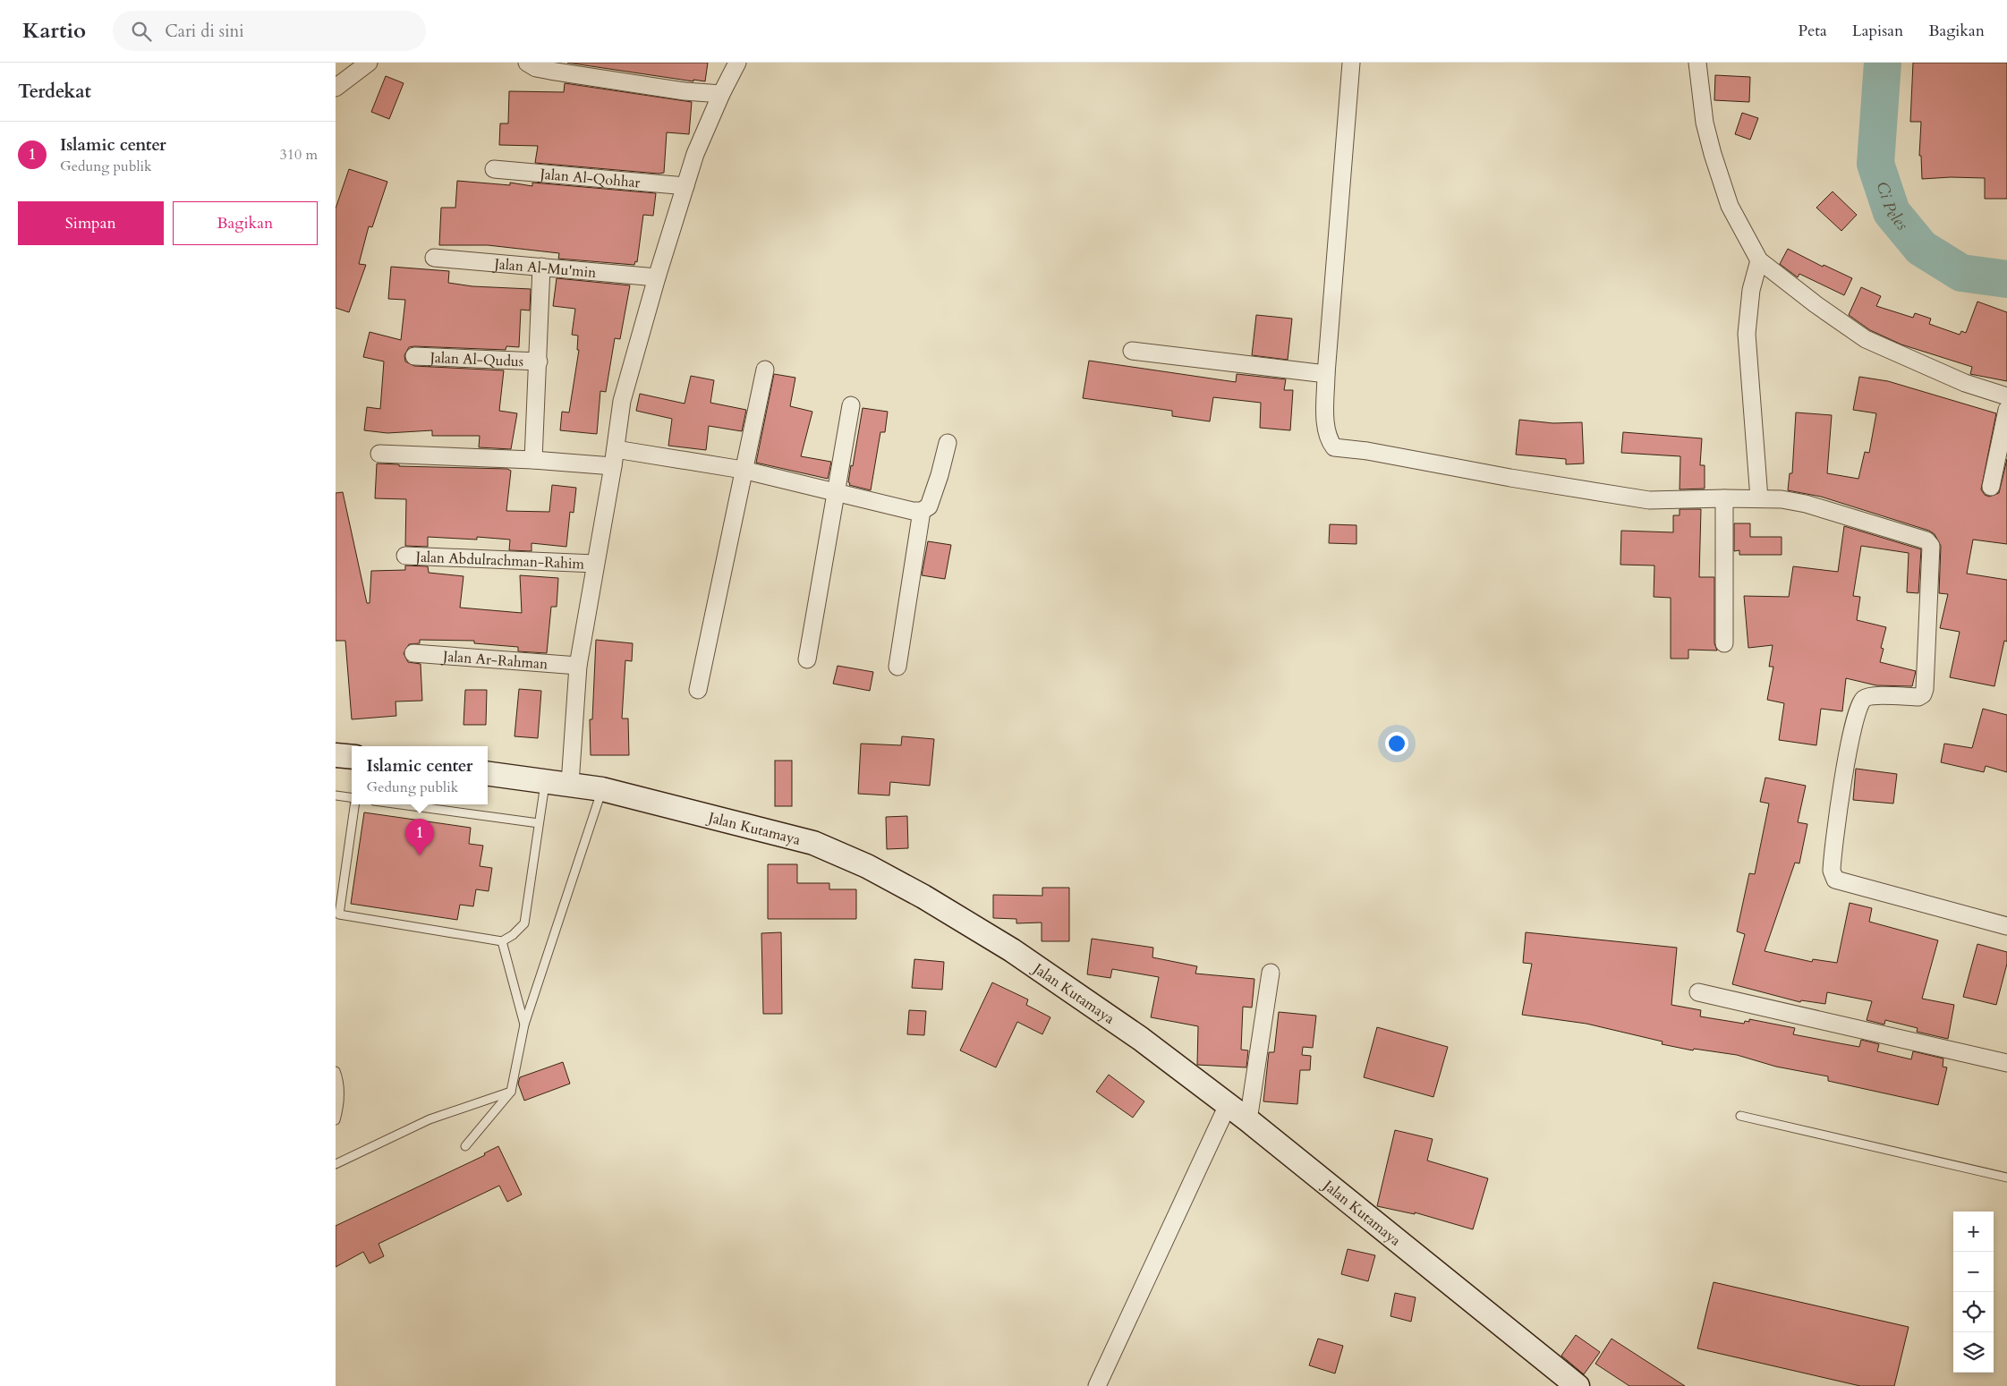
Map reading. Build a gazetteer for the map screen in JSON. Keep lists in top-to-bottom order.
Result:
{
  "streets": {
    "main road": ["Jalan Kutamaya"],
    "street": [
      "Jalan Al-Qohhar",
      "Jalan Al-Mu'min",
      "Jalan Al-Qudus",
      "Jalan Abdulrachman-Rahim",
      "Jalan Ar-Rahman"
    ]
  },
  "water": ["Ci Peles"],
  "page": {
    "header": "Kartio",
    "search": "Cari di sini",
    "nav": ["Peta", "Lapisan", "Bagikan"],
    "heading": "Terdekat",
    "list": [
      {
        "mark": "1",
        "name": "Islamic center",
        "note": "Gedung publik",
        "value": "310 m"
      }
    ],
    "buttons": ["Simpan", "Bagikan"],
    "popup": ["Islamic center", "Gedung publik"],
    "pins": "1",
    "map_buttons": ["+", "−"]
  }
}
